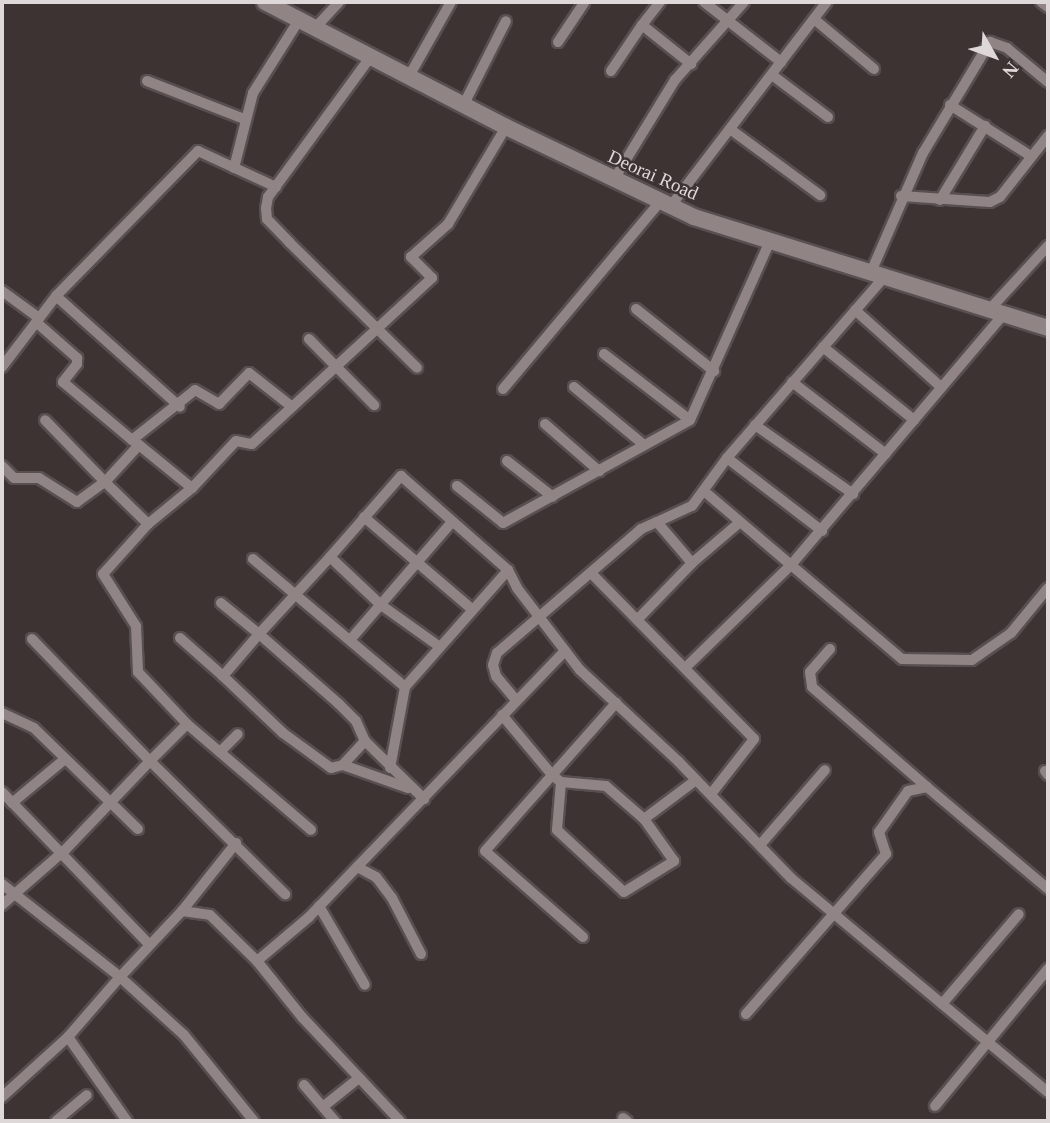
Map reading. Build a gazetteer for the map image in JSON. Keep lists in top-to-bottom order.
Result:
{
  "streets": {
    "street": ["Deorai Road"]
  },
  "north": "bottom right"
}
